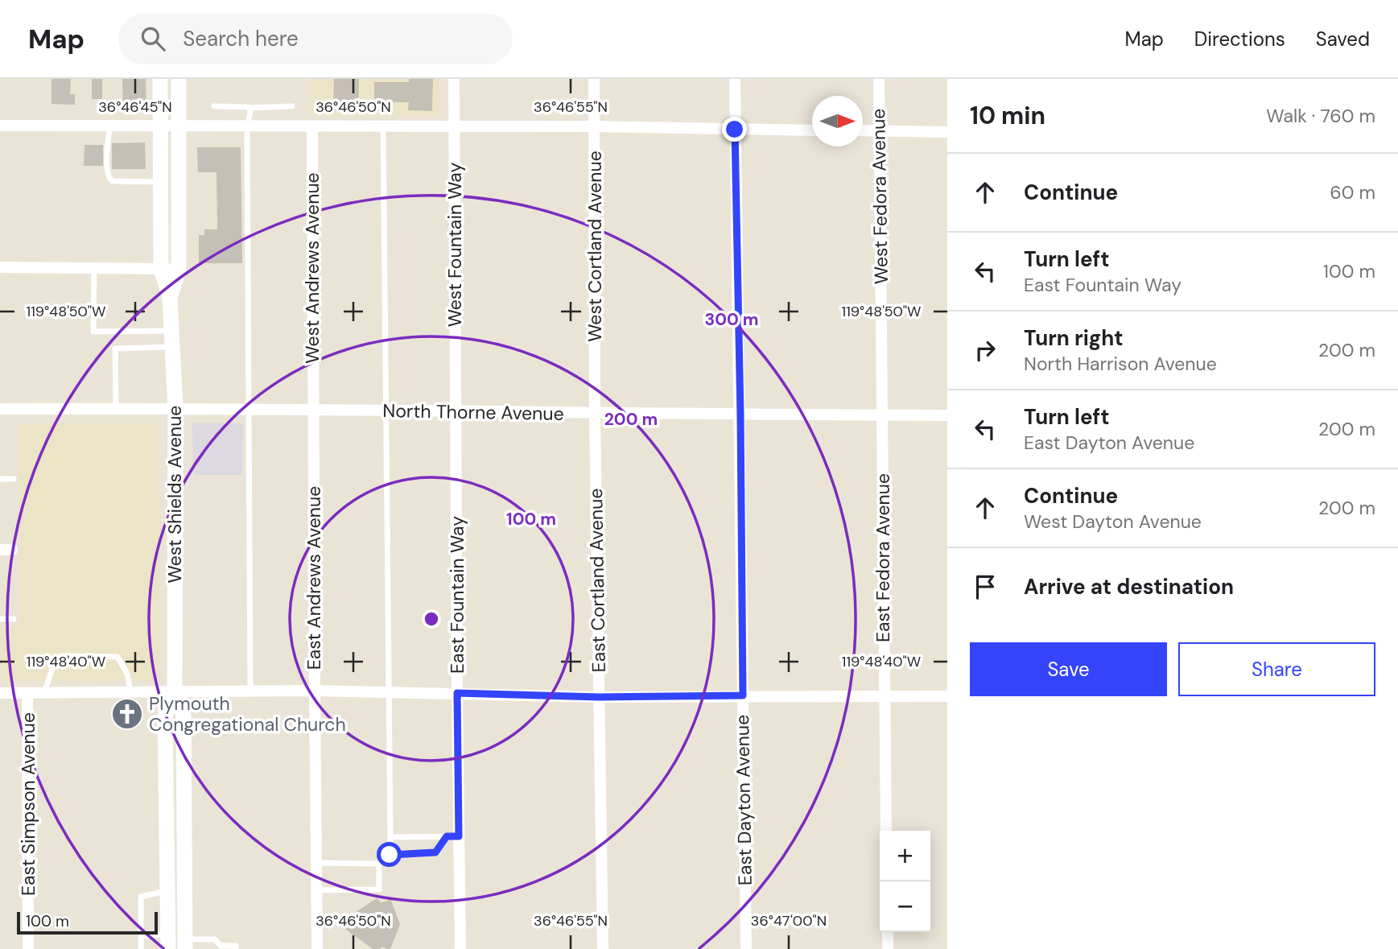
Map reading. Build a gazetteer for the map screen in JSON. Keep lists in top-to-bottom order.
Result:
{
  "streets": {
    "main road": ["West Shields Avenue"],
    "street": [
      "West Fedora Avenue",
      "West Fountain Way",
      "West Cortland Avenue",
      "West Andrews Avenue",
      "North Thorne Avenue",
      "East Fedora Avenue",
      "East Andrews Avenue",
      "East Cortland Avenue",
      "East Fountain Way",
      "East Dayton Avenue",
      "East Simpson Avenue"
    ]
  },
  "crossings": [
    ["West Fedora Avenue", "North Thorne Avenue"],
    ["West Fedora Avenue", "East Fedora Avenue"],
    ["West Fountain Way", "North Thorne Avenue"],
    ["West Fountain Way", "East Fountain Way"],
    ["West Cortland Avenue", "North Thorne Avenue"],
    ["West Cortland Avenue", "East Cortland Avenue"],
    ["West Andrews Avenue", "North Thorne Avenue"],
    ["West Andrews Avenue", "East Andrews Avenue"],
    ["North Thorne Avenue", "West Shields Avenue"],
    ["North Thorne Avenue", "East Fedora Avenue"],
    ["North Thorne Avenue", "East Andrews Avenue"],
    ["North Thorne Avenue", "East Cortland Avenue"],
    ["North Thorne Avenue", "East Fountain Way"],
    ["North Thorne Avenue", "East Dayton Avenue"]
  ],
  "places": {
    "church": ["Plymouth Congregational Church"]
  },
  "scale_bar": "100 m",
  "north": "right",
  "page": {
    "header": "Map",
    "search": "Search here",
    "nav": ["Map", "Directions", "Saved"],
    "heading": ["10 min", "Walk · 760 m"],
    "list": [
      ["Continue", "60 m"],
      ["Turn left", "East Fountain Way", "100 m"],
      ["Turn right", "North Harrison Avenue", "200 m"],
      ["Turn left", "East Dayton Avenue", "200 m"],
      ["Continue", "West Dayton Avenue", "200 m"],
      "Arrive at destination"
    ],
    "buttons": ["Save", "Share"],
    "map_buttons": ["+", "−"],
    "scale": "100 m"
  },
  "coordinates": [
    "36°46'45\"N",
    "36°46'50\"N",
    "36°46'55\"N",
    "119°48'50\"W",
    "119°48'40\"W",
    "36°47'00\"N"
  ],
  "rings": ["300 m", "200 m", "100 m"]
}
